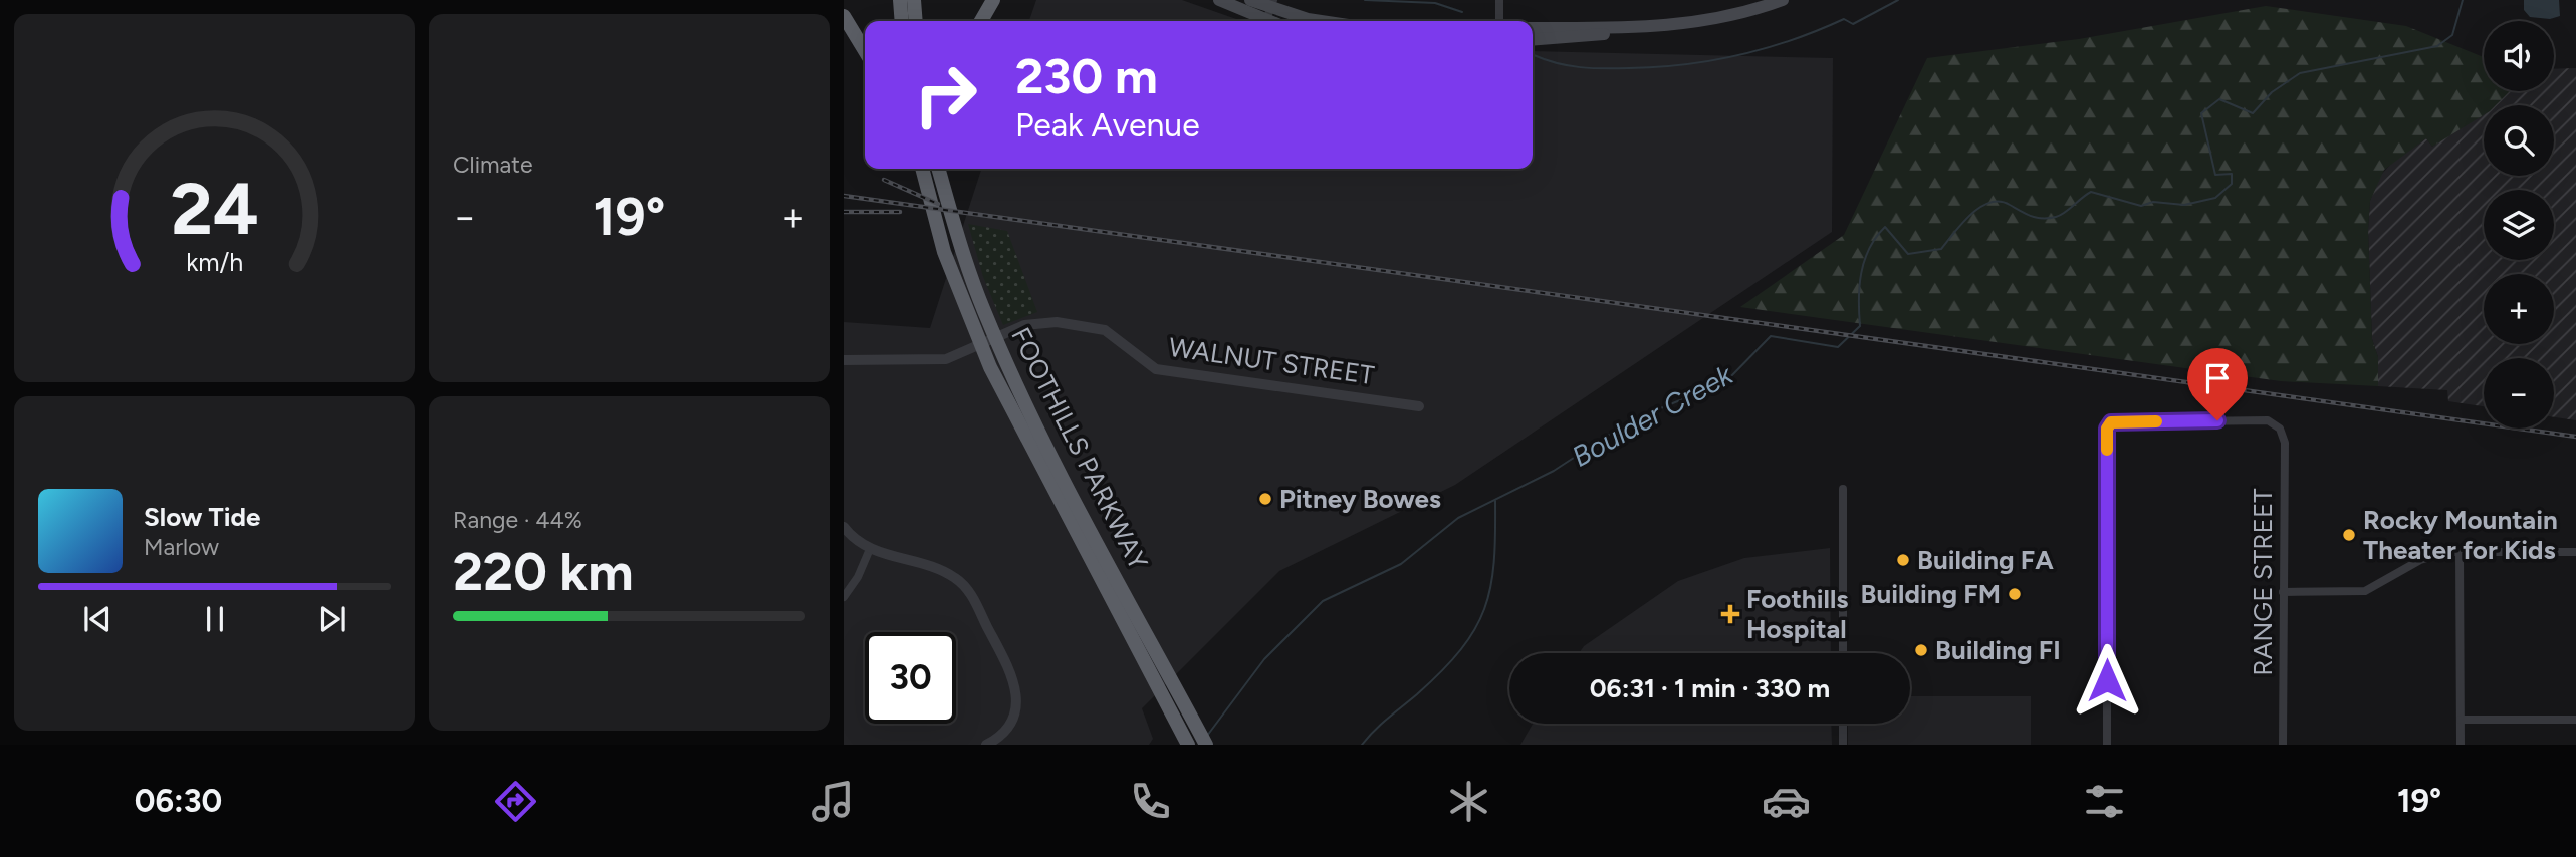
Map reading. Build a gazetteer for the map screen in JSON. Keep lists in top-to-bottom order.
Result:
{
  "streets": {
    "highway": ["FOOTHILLS PARKWAY"],
    "street": ["WALNUT STREET", "RANGE STREET"]
  },
  "water": ["Boulder Creek"],
  "places": {
    "other": [
      "Pitney Bowes",
      "Rocky Mountain Theater for Kids",
      "Building FA",
      "Building FM",
      "Building FI"
    ],
    "health": ["Foothills Hospital"]
  },
  "page": {
    "tile": [
      "Climate",
      ["Range · 44%", "220 km"]
    ],
    "map_buttons": ["+", "−"],
    "turn": ["230 m", "Peak Avenue"],
    "heat": ["−", "19°", "+"],
    "song": ["Slow Tide", "Marlow"],
    "limit": "30",
    "trip": "06:31 · 1 min · 330 m",
    "tabs": ["06:30", "19°"],
    "gauge": ["24", "km/h"]
  }
}
